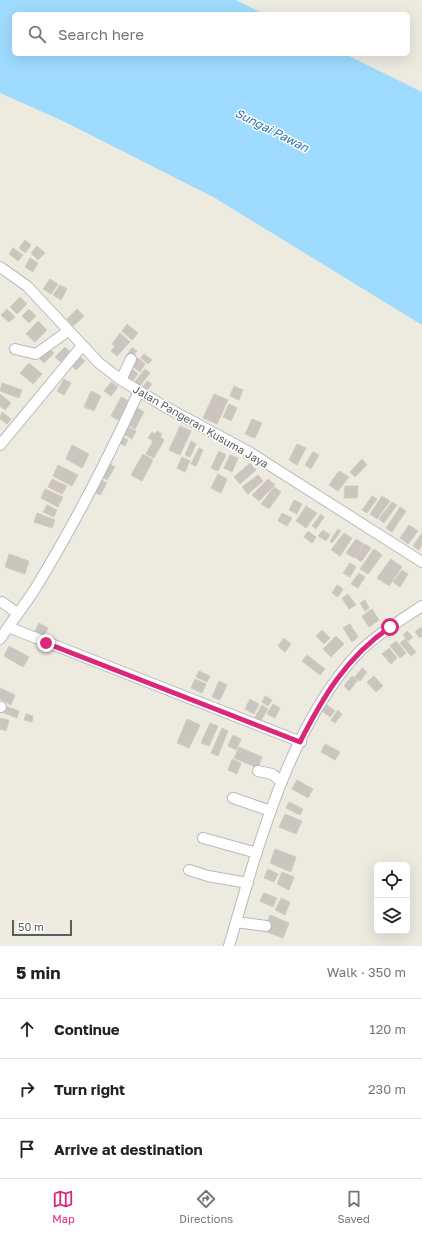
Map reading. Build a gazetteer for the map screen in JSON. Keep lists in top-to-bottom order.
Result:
{
  "streets": {
    "street": ["Jalan Pangeran Kusuma Jaya"]
  },
  "water": ["Sungai Pawan"],
  "scale_bar": "50 m",
  "page": {
    "search": "Search here",
    "scale": "50 m",
    "heading": ["5 min", "Walk · 350 m"],
    "list": [
      ["Continue", "120 m"],
      ["Turn right", "230 m"],
      "Arrive at destination"
    ],
    "nav": ["Map", "Directions", "Saved"]
  }
}
